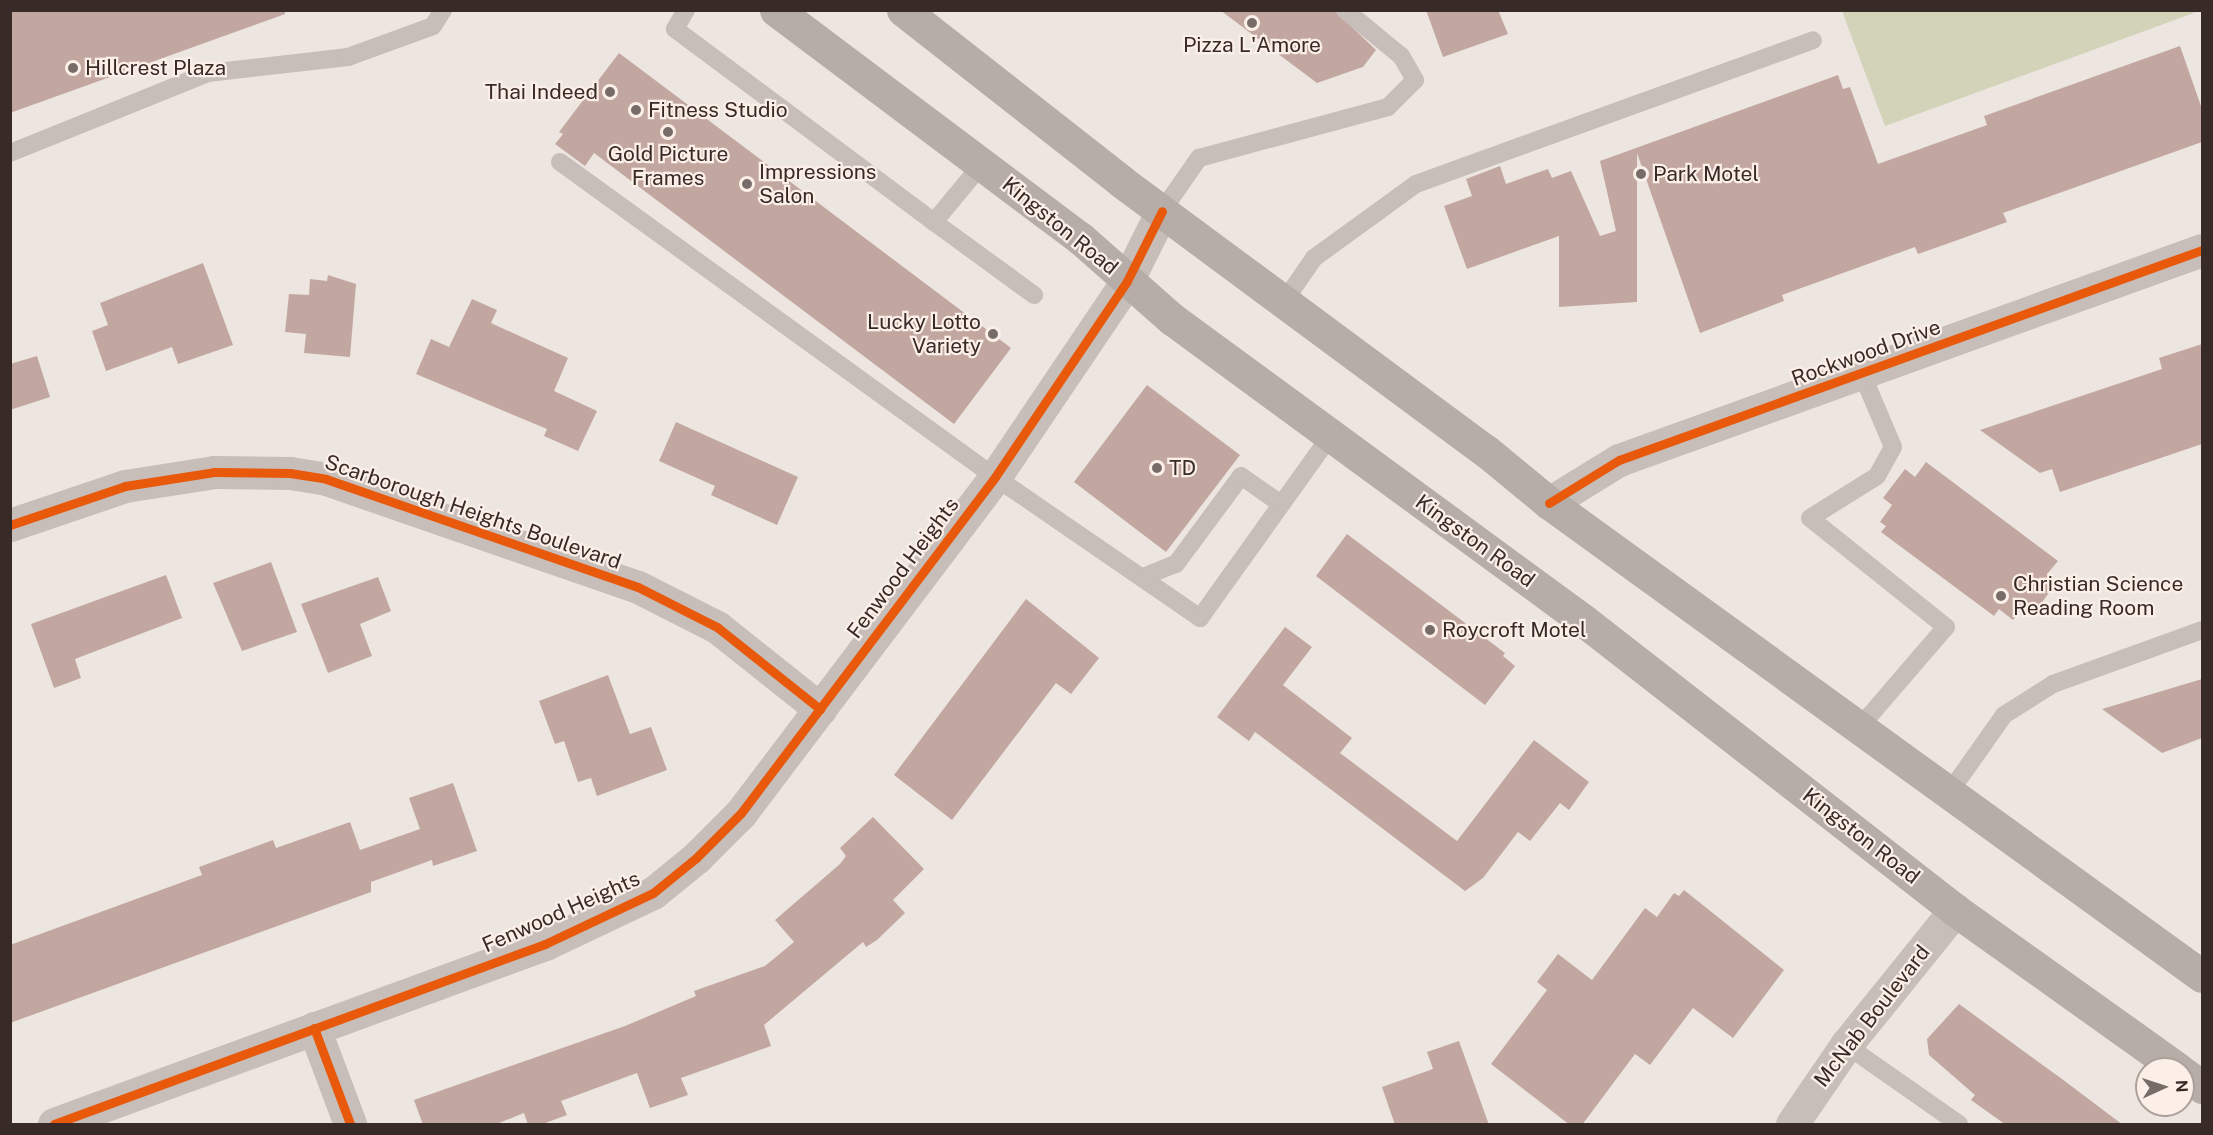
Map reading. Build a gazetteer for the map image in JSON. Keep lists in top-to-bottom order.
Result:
{
  "streets": {
    "main road": ["Kingston Road"],
    "street": [
      "Rockwood Drive",
      "Scarborough Heights Boulevard",
      "Fenwood Heights",
      "McNab Boulevard"
    ]
  },
  "crossings": [
    ["Kingston Road", "Fenwood Heights"],
    ["Kingston Road", "McNab Boulevard"],
    ["Scarborough Heights Boulevard", "Fenwood Heights"]
  ],
  "places": [
    "Pizza L'Amore",
    "Hillcrest Plaza",
    "Thai Indeed",
    "Fitness Studio",
    "Gold Picture Frames",
    "Park Motel",
    "Impressions Salon",
    "Lucky Lotto Variety",
    "TD",
    "Christian Science Reading Room",
    "Roycroft Motel"
  ],
  "north": "right"
}
